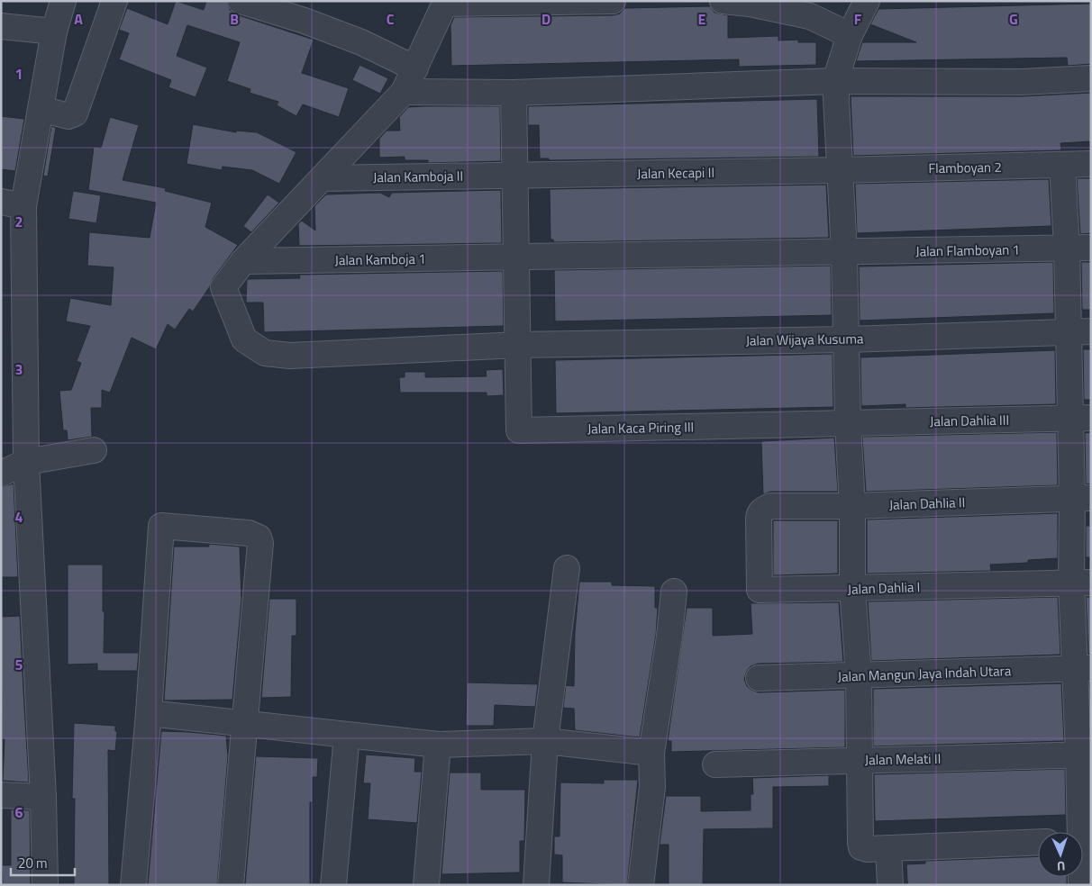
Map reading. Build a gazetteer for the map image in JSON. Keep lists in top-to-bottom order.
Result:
{
  "streets": {
    "street": [
      "Flamboyan 2",
      "Jalan Kecapi II",
      "Jalan Kamboja II",
      "Jalan Flamboyan 1",
      "Jalan Kamboja 1",
      "Jalan Wijaya Kusuma",
      "Jalan Dahlia III",
      "Jalan Kaca Piring III",
      "Jalan Dahlia II",
      "Jalan Dahlia I",
      "Jalan Mangun Jaya Indah Utara",
      "Jalan Melati II"
    ]
  },
  "crossings": [
    ["Flamboyan 2", "Jalan Kecapi II"],
    ["Jalan Kecapi II", "Jalan Kamboja II"],
    ["Jalan Flamboyan 1", "Jalan Kamboja 1"],
    ["Jalan Kamboja 1", "Jalan Wijaya Kusuma"],
    ["Jalan Wijaya Kusuma", "Jalan Kaca Piring III"],
    ["Jalan Dahlia III", "Jalan Kaca Piring III"],
    ["Jalan Dahlia II", "Jalan Dahlia I"]
  ],
  "scale_bar": "20 m",
  "north": "bottom",
  "grid": {
    "columns": [
      "A",
      "B",
      "C",
      "D",
      "E",
      "F",
      "G"
    ],
    "rows": [
      "1",
      "2",
      "3",
      "4",
      "5",
      "6"
    ]
  }
}
